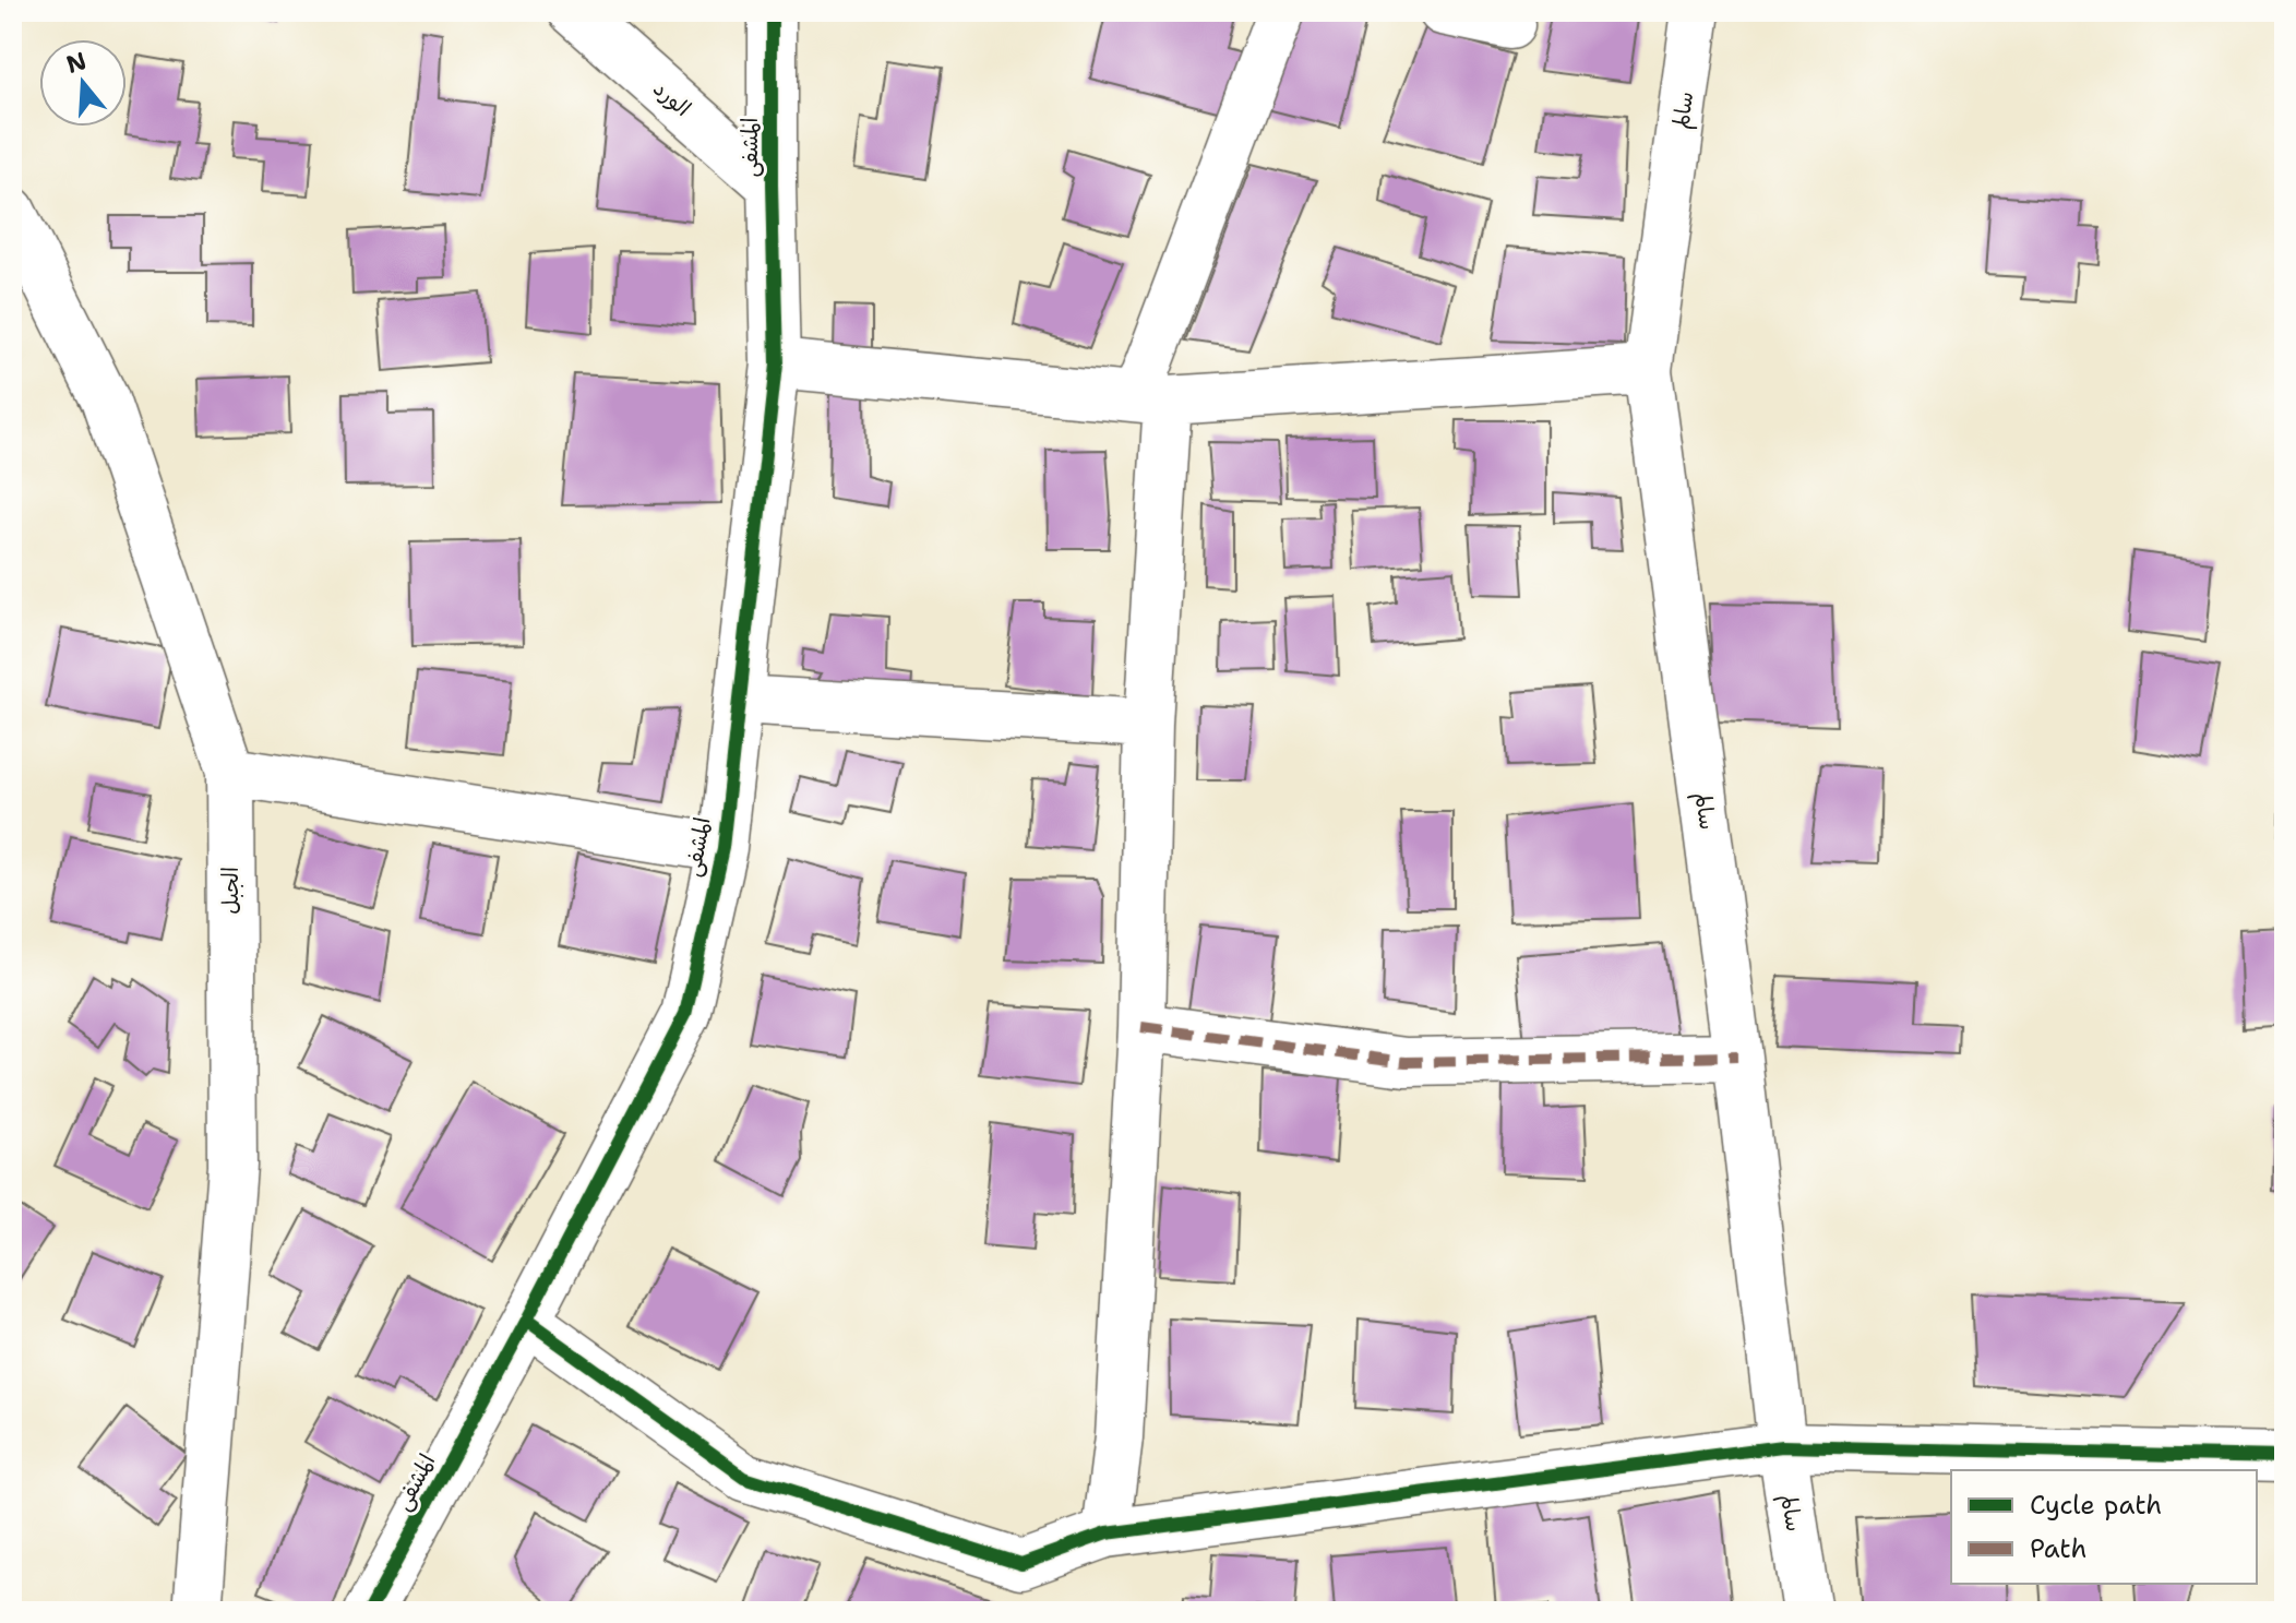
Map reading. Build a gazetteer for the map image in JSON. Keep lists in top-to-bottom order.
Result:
{
  "streets": {
    "street": [
      "الورد",
      "سالم",
      "المشفى",
      "الجبل"
    ]
  },
  "crossings": [
    ["الورد", "المشفى"]
  ],
  "legend": ["Cycle path", "Path"],
  "north": "top"
}
